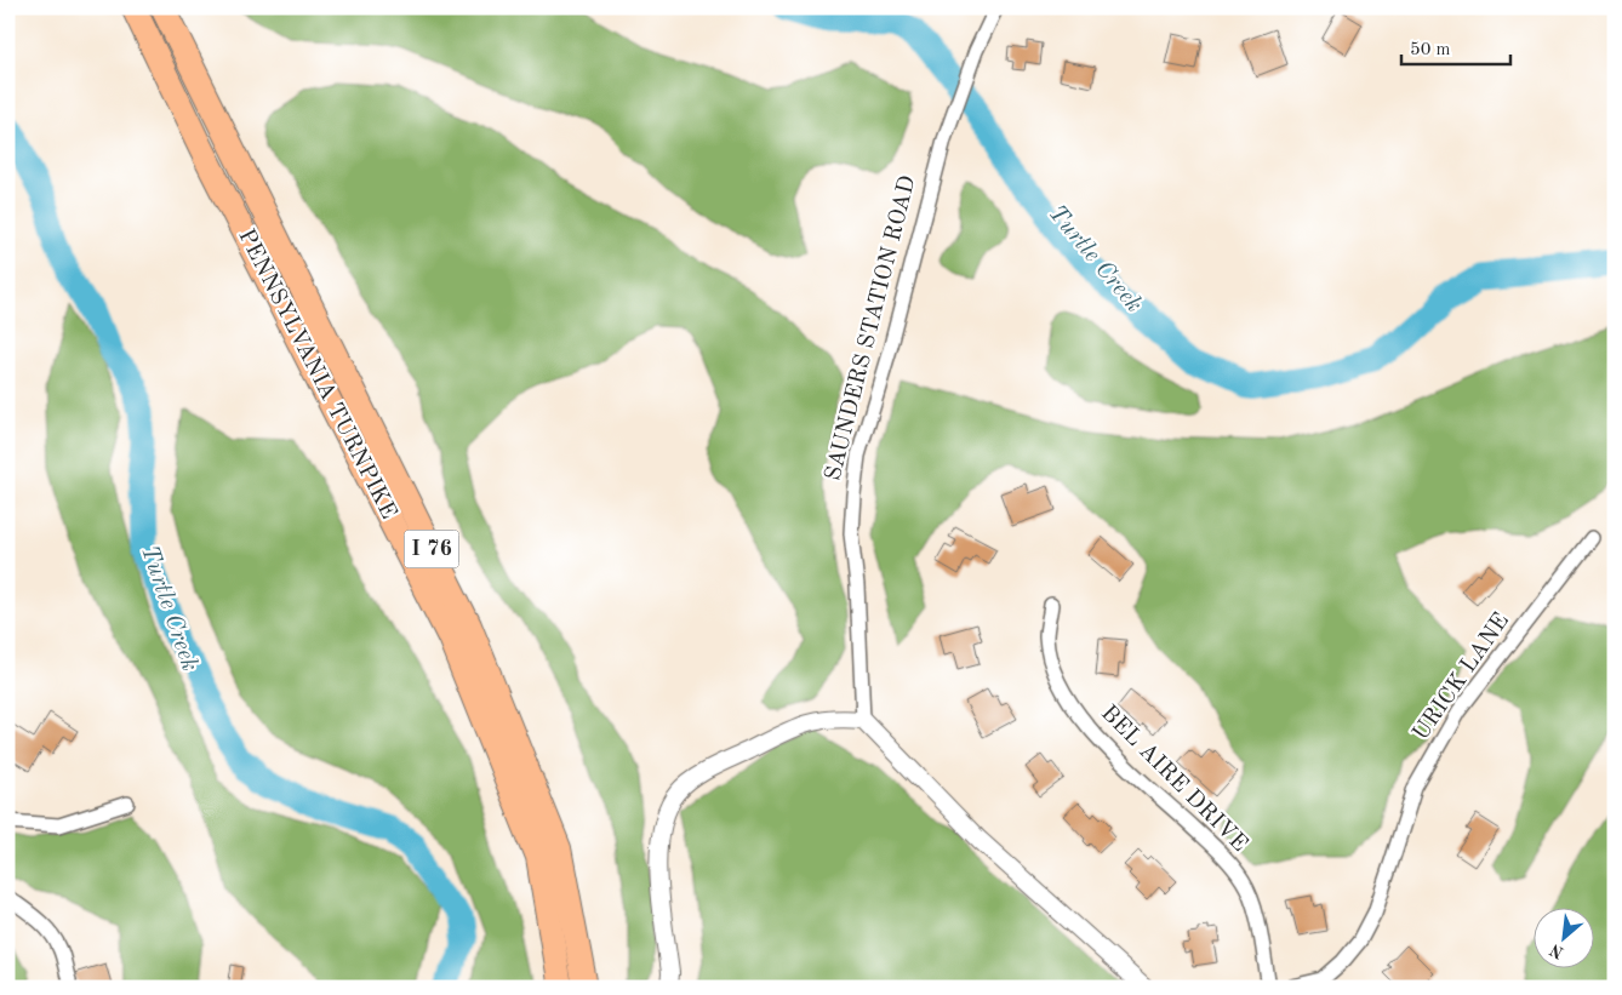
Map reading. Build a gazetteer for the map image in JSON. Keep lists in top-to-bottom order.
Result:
{
  "streets": {
    "highway": ["PENNSYLVANIA TURNPIKE", "I 76"],
    "street": ["SAUNDERS STATION ROAD", "URICK LANE", "BEL AIRE DRIVE"]
  },
  "water": ["Turtle Creek"],
  "scale_bar": "50 m",
  "north": "bottom left"
}
